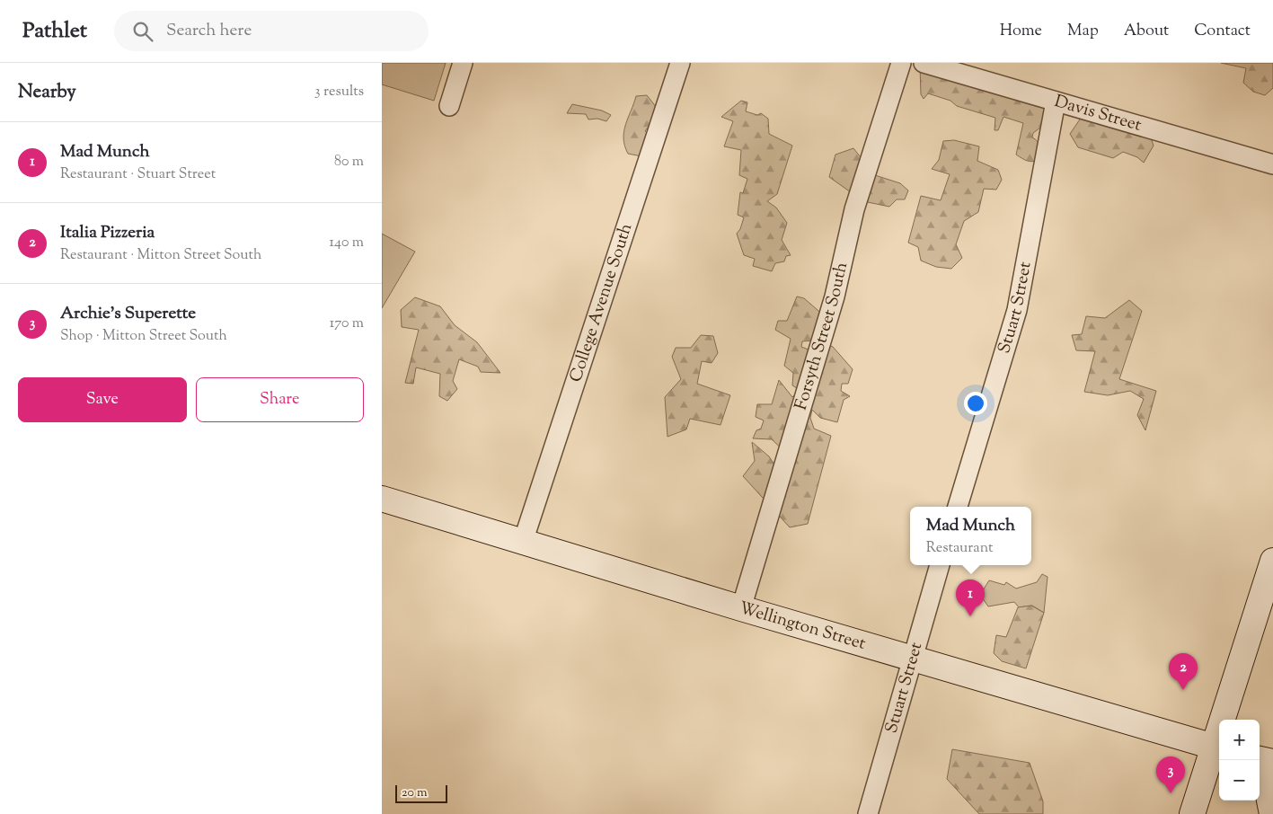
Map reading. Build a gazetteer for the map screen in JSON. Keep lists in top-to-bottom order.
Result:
{
  "streets": {
    "main road": ["Wellington Street"],
    "street": [
      "Davis Street",
      "College Avenue South",
      "Stuart Street",
      "Forsyth Street South"
    ]
  },
  "crossings": [
    ["Davis Street", "Stuart Street"],
    ["College Avenue South", "Wellington Street"],
    ["Stuart Street", "Wellington Street"],
    ["Forsyth Street South", "Wellington Street"]
  ],
  "scale_bar": "20 m",
  "page": {
    "header": "Pathlet",
    "search": "Search here",
    "nav": [
      "Home",
      "Map",
      "About",
      "Contact"
    ],
    "heading": ["Nearby", "3 results"],
    "list": [
      {
        "mark": "1",
        "name": "Mad Munch",
        "note": "Restaurant · Stuart Street",
        "value": "80 m"
      },
      {
        "mark": "2",
        "name": "Italia Pizzeria",
        "note": "Restaurant · Mitton Street South",
        "value": "140 m"
      },
      {
        "mark": "3",
        "name": "Archie's Superette",
        "note": "Shop · Mitton Street South",
        "value": "170 m"
      }
    ],
    "buttons": ["Save", "Share"],
    "popup": ["Mad Munch", "Restaurant"],
    "pins": ["1", "2", "3"],
    "map_buttons": ["+", "−"],
    "scale": "20 m"
  }
}
